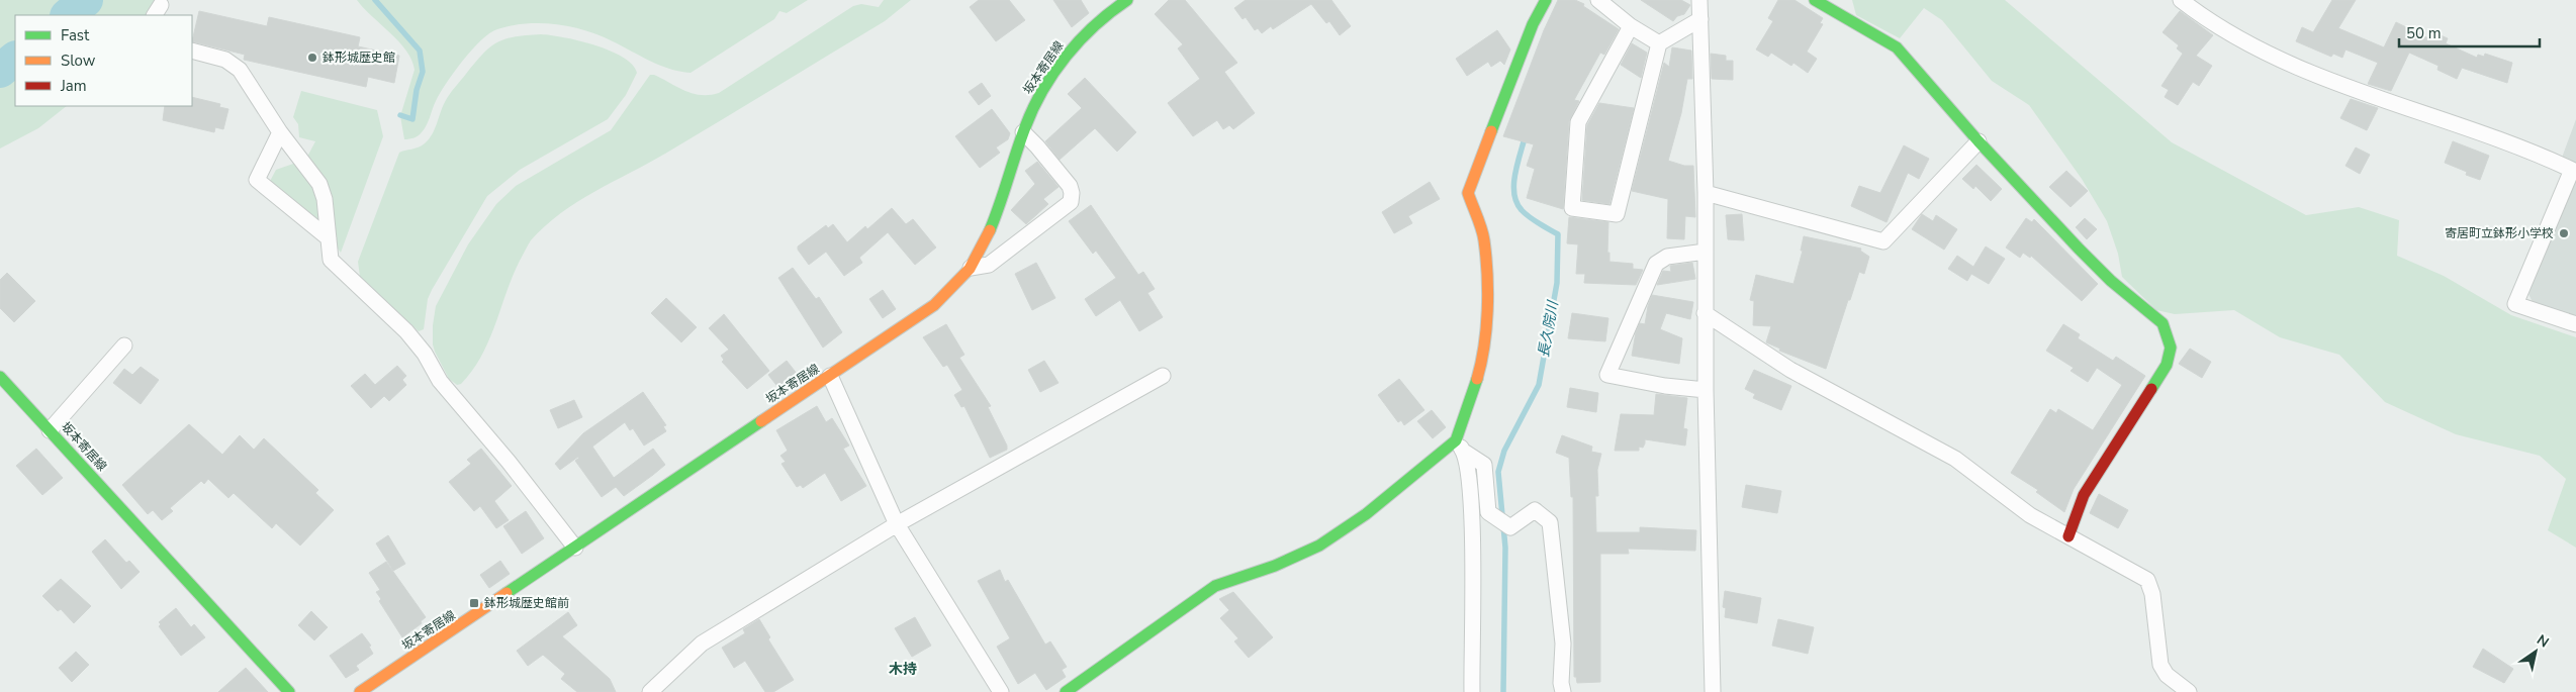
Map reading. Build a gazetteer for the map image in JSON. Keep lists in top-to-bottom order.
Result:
{
  "streets": {
    "street": ["坂本寄居線"]
  },
  "districts": ["木持"],
  "water": ["長久院川"],
  "places": {
    "other": ["鉢形城歴史館", "寄居町立鉢形小学校"],
    "transit": ["鉢形城歴史館前"]
  },
  "legend": ["Fast", "Slow", "Jam"],
  "scale_bar": "50 m",
  "north": "top right"
}
